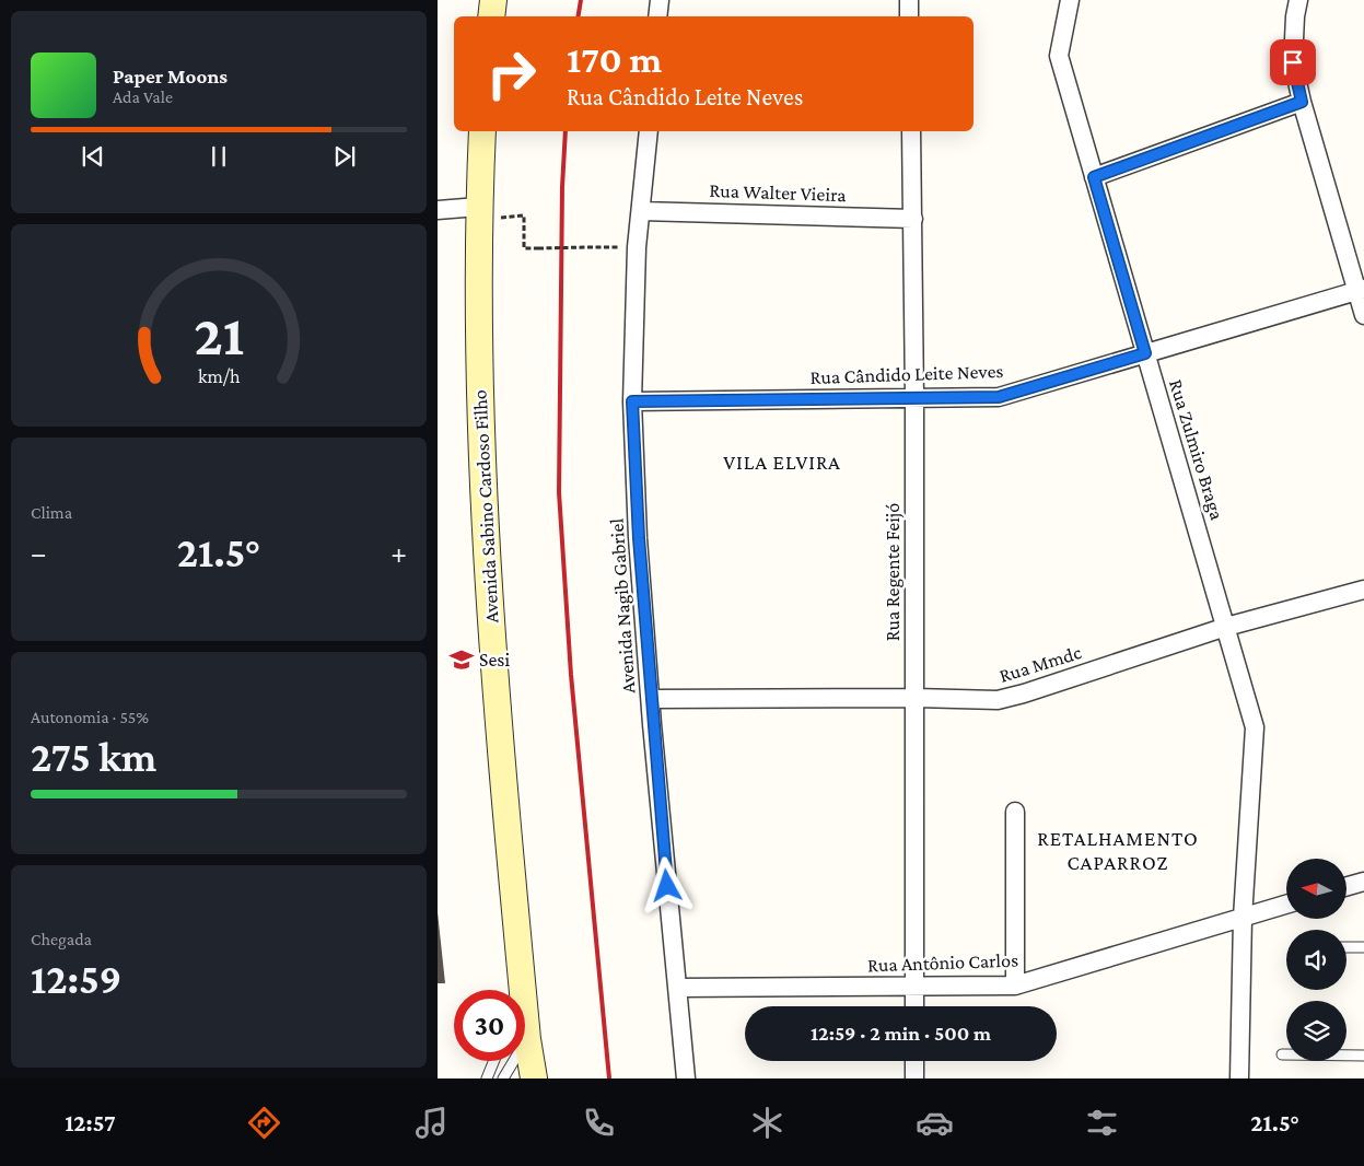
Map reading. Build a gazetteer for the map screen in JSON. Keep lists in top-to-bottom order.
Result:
{
  "streets": {
    "main road": ["Avenida Sabino Cardoso Filho"],
    "street": [
      "Rua Walter Vieira",
      "Rua Cândido Leite Neves",
      "Rua Zulmiro Braga",
      "Rua Regente Feijó",
      "Avenida Nagib Gabriel",
      "Rua Mmdc",
      "Rua Antônio Carlos"
    ]
  },
  "crossings": [
    ["Rua Walter Vieira", "Rua Regente Feijó"],
    ["Rua Walter Vieira", "Avenida Nagib Gabriel"],
    ["Rua Cândido Leite Neves", "Rua Zulmiro Braga"],
    ["Rua Cândido Leite Neves", "Rua Regente Feijó"],
    ["Rua Cândido Leite Neves", "Avenida Nagib Gabriel"],
    ["Rua Zulmiro Braga", "Rua Mmdc"],
    ["Rua Zulmiro Braga", "Rua Antônio Carlos"],
    ["Rua Regente Feijó", "Rua Mmdc"],
    ["Rua Regente Feijó", "Rua Antônio Carlos"],
    ["Avenida Nagib Gabriel", "Rua Mmdc"],
    ["Avenida Nagib Gabriel", "Rua Antônio Carlos"]
  ],
  "districts": ["VILA ELVIRA", "RETALHAMENTO CAPARROZ"],
  "places": {
    "school or university": ["Sesi"]
  },
  "north": "left",
  "page": {
    "turn": ["170 m", "Rua Cândido Leite Neves"],
    "song": ["Paper Moons", "Ada Vale"],
    "tile": [
      "Clima",
      ["Autonomia · 55%", "275 km"],
      ["Chegada", "12:59"]
    ],
    "heat": ["−", "21.5°", "+"],
    "limit": "30",
    "trip": "12:59 · 2 min · 500 m",
    "tabs": ["12:57", "21.5°"],
    "gauge": ["21", "km/h"]
  }
}
